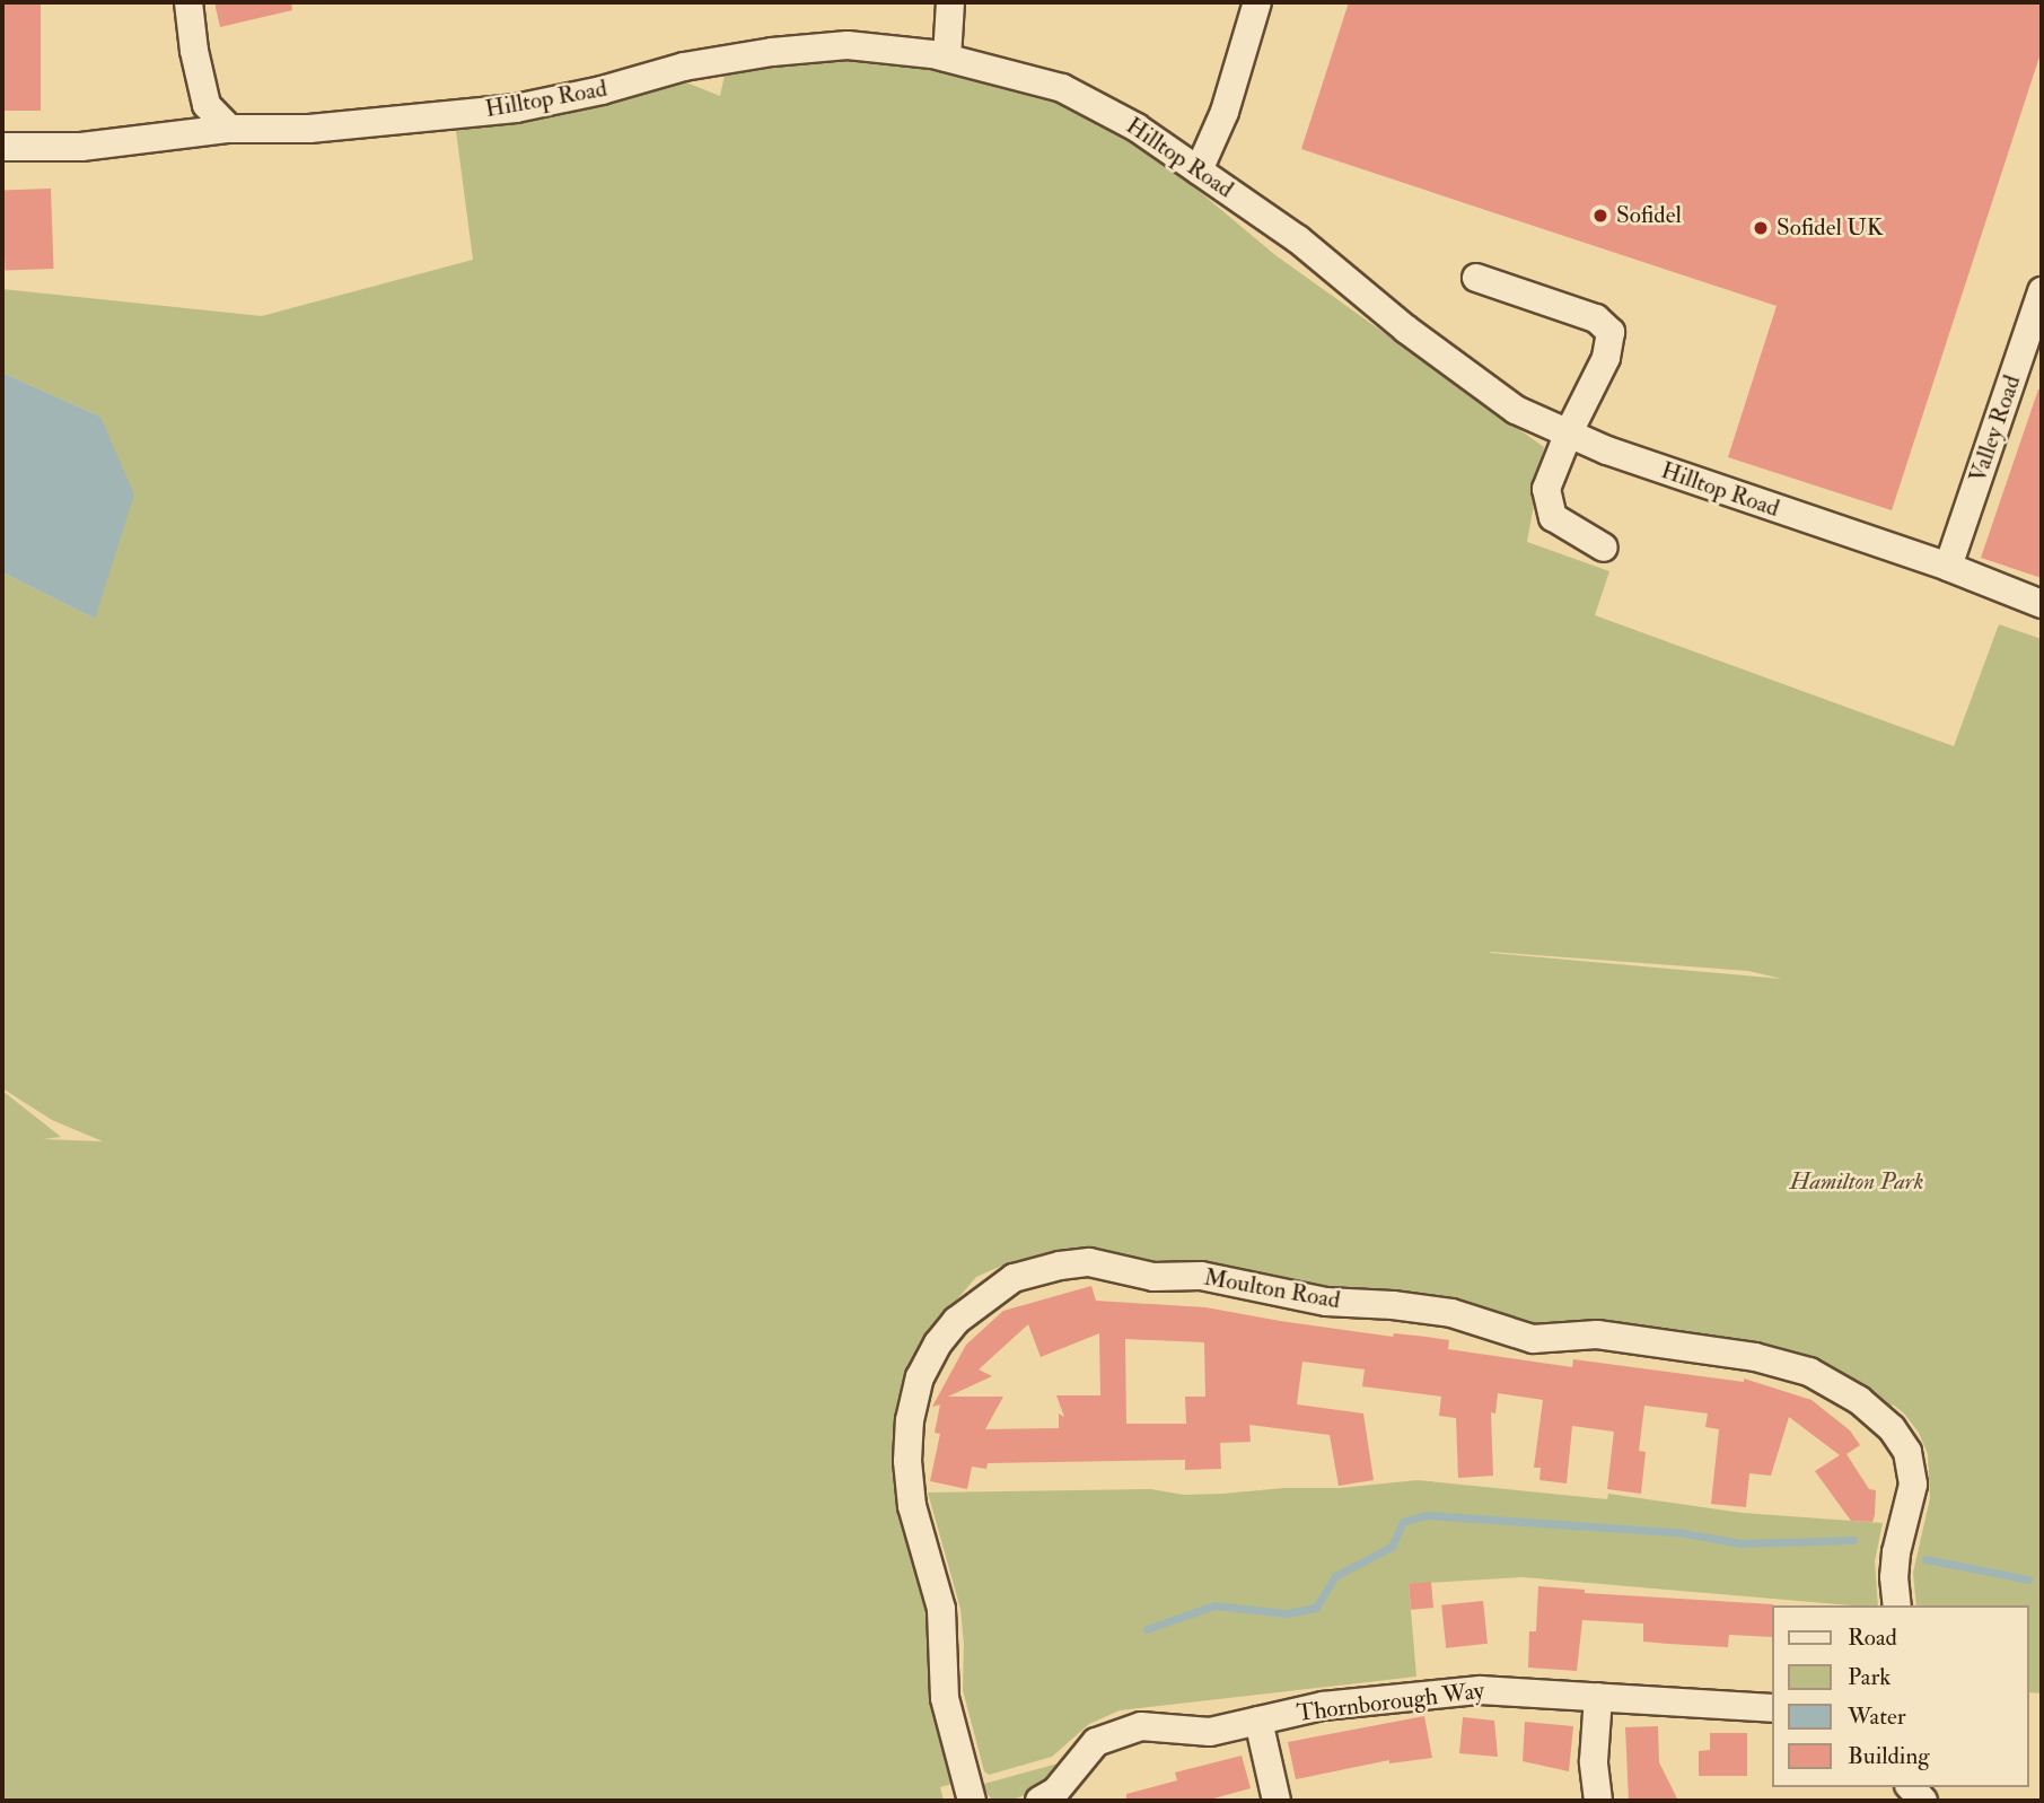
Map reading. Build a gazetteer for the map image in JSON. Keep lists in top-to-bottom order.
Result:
{
  "streets": {
    "street": [
      "Hilltop Road",
      "Valley Road",
      "Moulton Road",
      "Thornborough Way"
    ]
  },
  "crossings": [
    ["Hilltop Road", "Valley Road"]
  ],
  "parks": ["Hamilton Park"],
  "places": ["Sofidel", "Sofidel UK"],
  "legend": [
    "Road",
    "Park",
    "Water",
    "Building"
  ]
}
